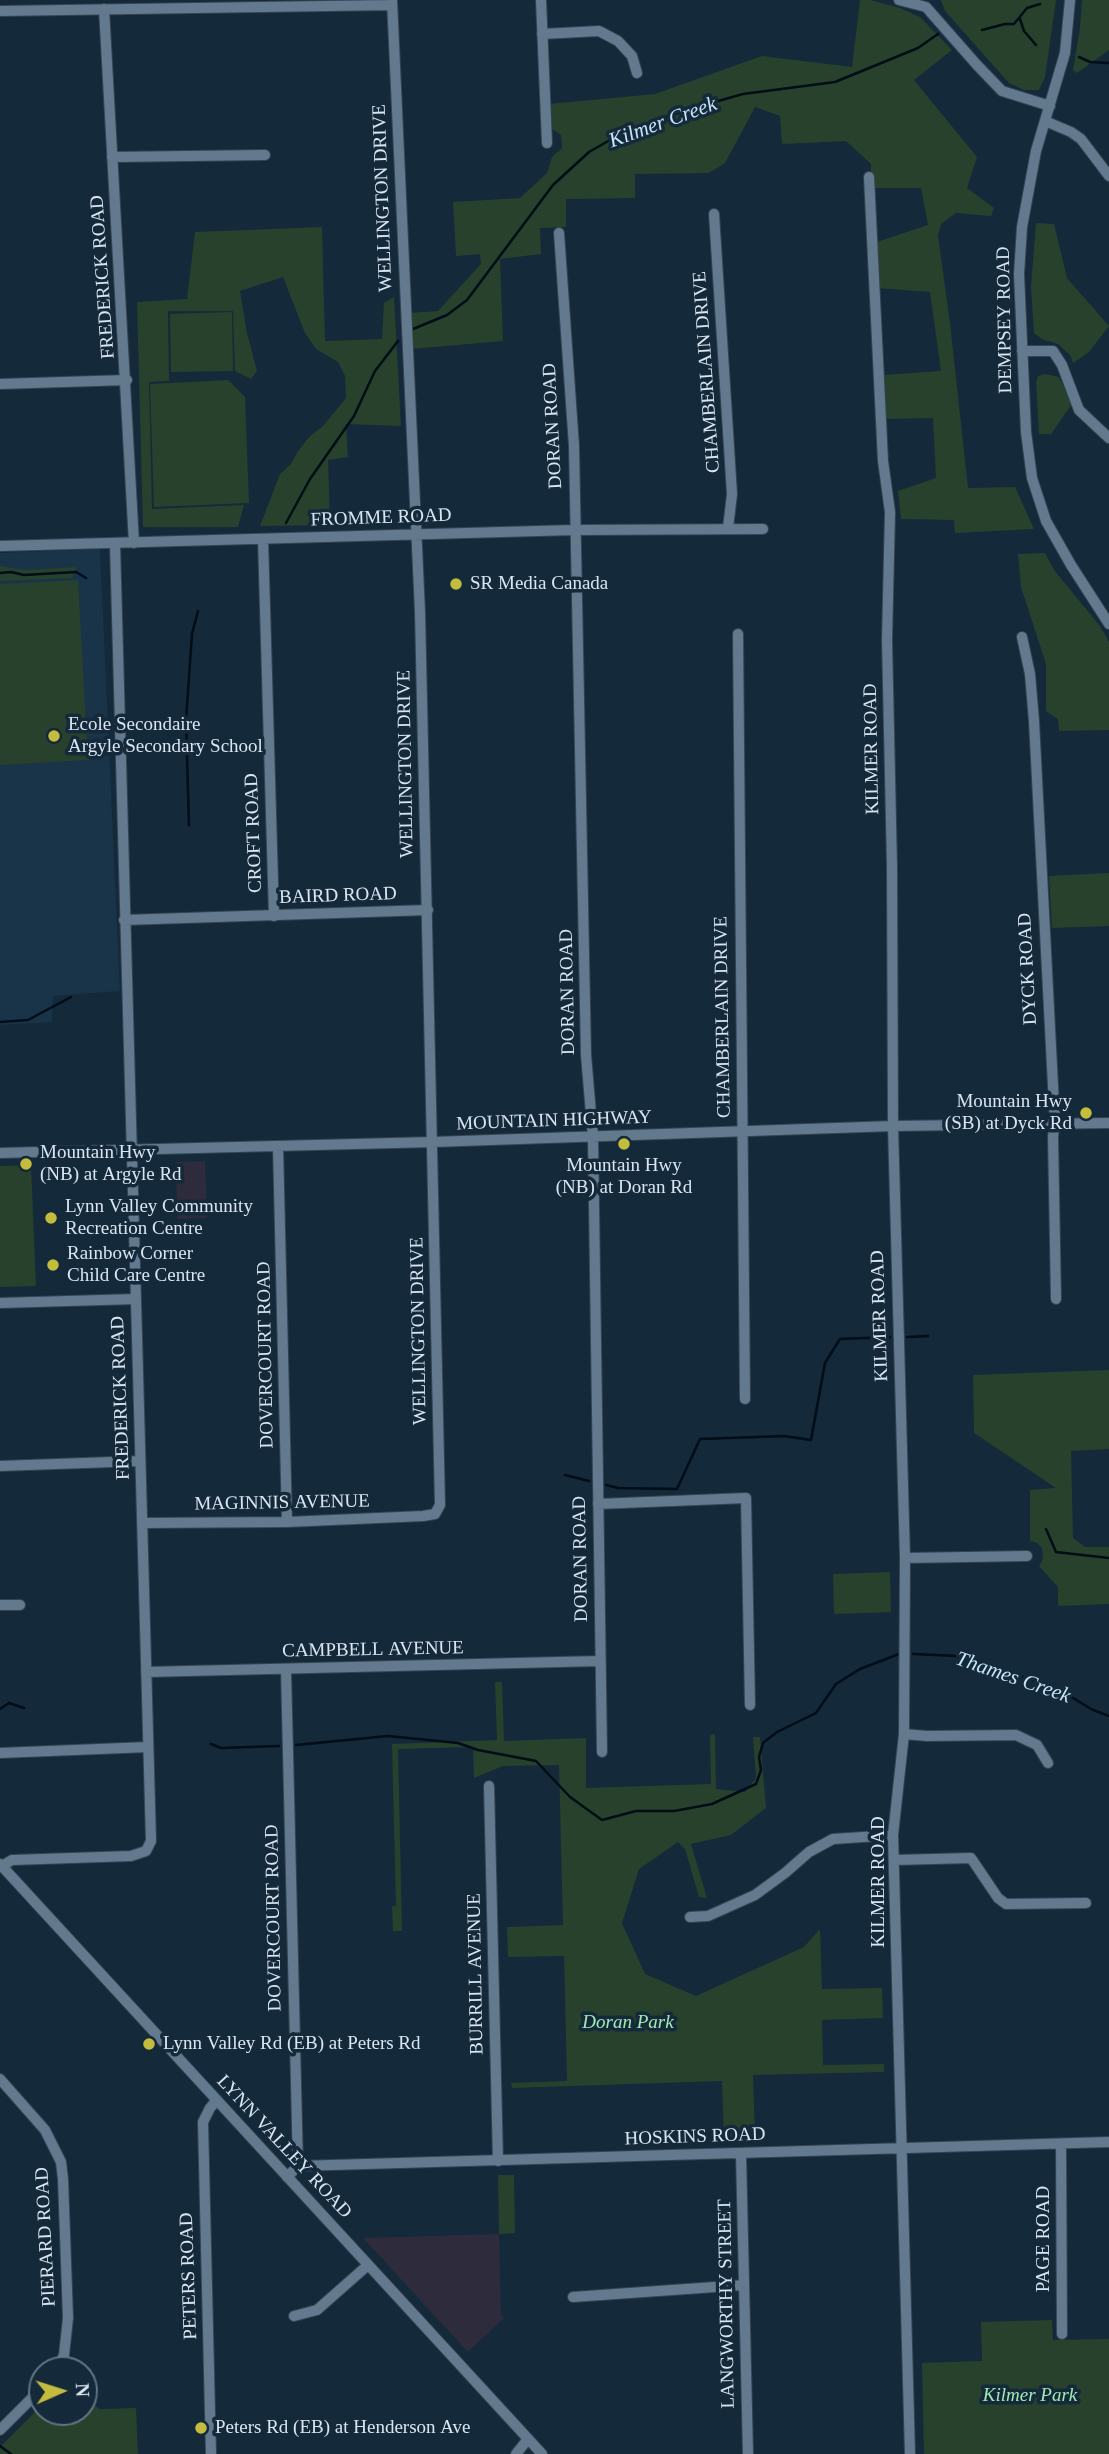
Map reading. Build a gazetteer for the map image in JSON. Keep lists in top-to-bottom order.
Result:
{
  "streets": {
    "street": [
      "WELLINGTON DRIVE",
      "FREDERICK ROAD",
      "DEMPSEY ROAD",
      "CHAMBERLAIN DRIVE",
      "DORAN ROAD",
      "FROMME ROAD",
      "KILMER ROAD",
      "CROFT ROAD",
      "BAIRD ROAD",
      "DYCK ROAD",
      "MOUNTAIN HIGHWAY",
      "DOVERCOURT ROAD",
      "MAGINNIS AVENUE",
      "CAMPBELL AVENUE",
      "BURRILL AVENUE",
      "HOSKINS ROAD",
      "LYNN VALLEY ROAD",
      "PIERARD ROAD",
      "PAGE ROAD",
      "PETERS ROAD",
      "LANGWORTHY STREET"
    ]
  },
  "crossings": [
    ["WELLINGTON DRIVE", "FROMME ROAD"],
    ["WELLINGTON DRIVE", "BAIRD ROAD"],
    ["WELLINGTON DRIVE", "MOUNTAIN HIGHWAY"],
    ["WELLINGTON DRIVE", "MAGINNIS AVENUE"],
    ["FREDERICK ROAD", "FROMME ROAD"],
    ["FREDERICK ROAD", "BAIRD ROAD"],
    ["FREDERICK ROAD", "MOUNTAIN HIGHWAY"],
    ["FREDERICK ROAD", "MAGINNIS AVENUE"],
    ["FREDERICK ROAD", "CAMPBELL AVENUE"],
    ["FREDERICK ROAD", "LYNN VALLEY ROAD"],
    ["CHAMBERLAIN DRIVE", "FROMME ROAD"],
    ["CHAMBERLAIN DRIVE", "MOUNTAIN HIGHWAY"],
    ["DORAN ROAD", "FROMME ROAD"],
    ["DORAN ROAD", "MOUNTAIN HIGHWAY"],
    ["DORAN ROAD", "CAMPBELL AVENUE"],
    ["FROMME ROAD", "CROFT ROAD"],
    ["KILMER ROAD", "MOUNTAIN HIGHWAY"],
    ["KILMER ROAD", "HOSKINS ROAD"],
    ["CROFT ROAD", "BAIRD ROAD"],
    ["DYCK ROAD", "MOUNTAIN HIGHWAY"],
    ["MOUNTAIN HIGHWAY", "DOVERCOURT ROAD"],
    ["DOVERCOURT ROAD", "MAGINNIS AVENUE"],
    ["DOVERCOURT ROAD", "CAMPBELL AVENUE"],
    ["DOVERCOURT ROAD", "HOSKINS ROAD"],
    ["BURRILL AVENUE", "HOSKINS ROAD"],
    ["HOSKINS ROAD", "PAGE ROAD"],
    ["HOSKINS ROAD", "LANGWORTHY STREET"],
    ["LYNN VALLEY ROAD", "PETERS ROAD"]
  ],
  "water": ["Kilmer Creek", "Thames Creek"],
  "parks": ["Doran Park", "Kilmer Park"],
  "places": [
    "SR Media Canada",
    "Ecole Secondaire Argyle Secondary School",
    "Mountain Hwy (SB) at Dyck Rd",
    "Mountain Hwy (NB) at Doran Rd",
    "Mountain Hwy (NB) at Argyle Rd",
    "Lynn Valley Community Recreation Centre",
    "Rainbow Corner Child Care Centre",
    "Lynn Valley Rd (EB) at Peters Rd",
    "Peters Rd (EB) at Henderson Ave"
  ],
  "north": "right"
}
